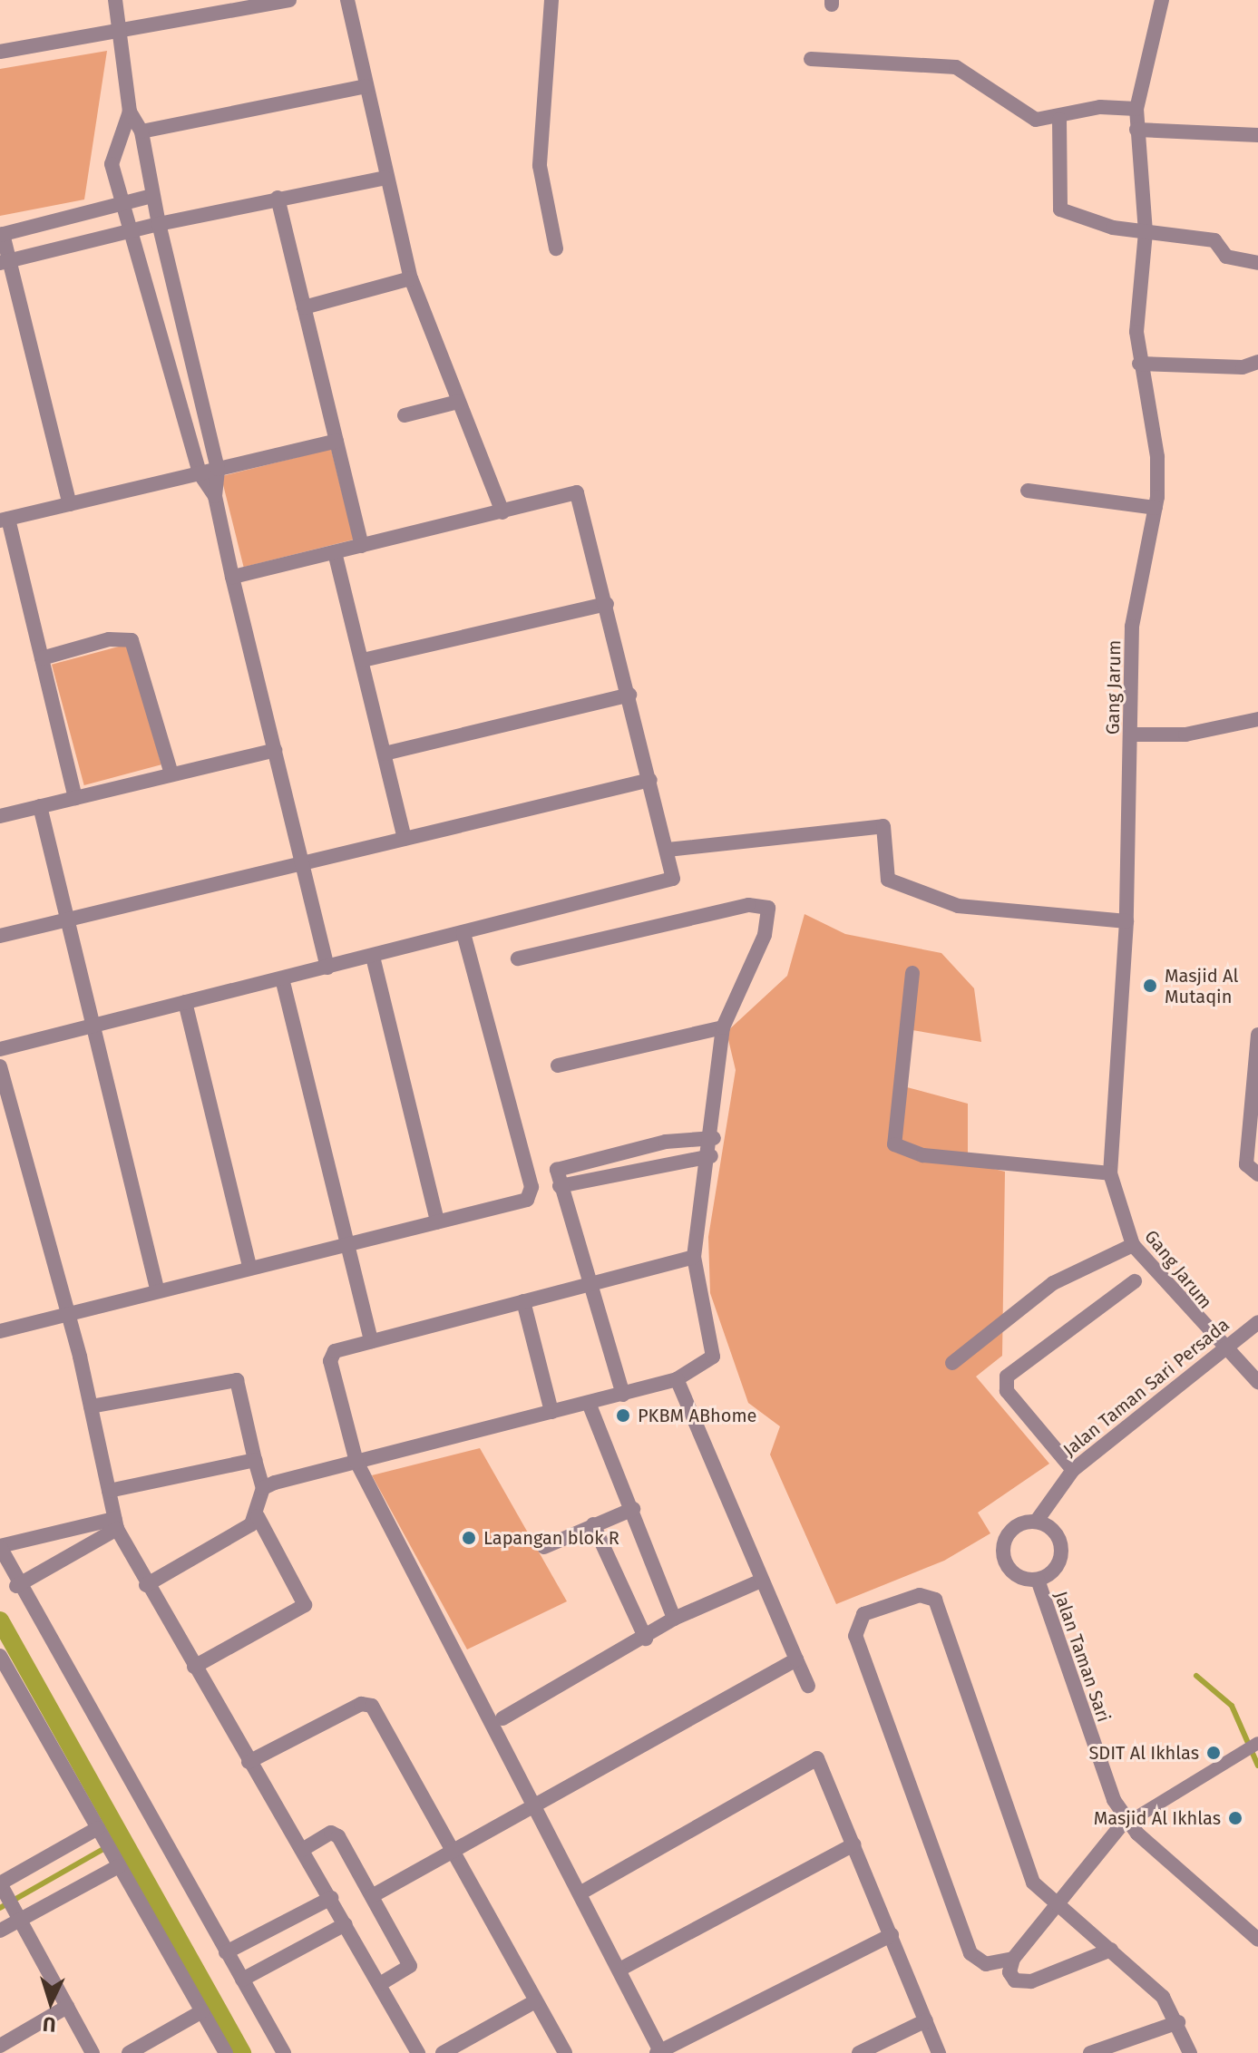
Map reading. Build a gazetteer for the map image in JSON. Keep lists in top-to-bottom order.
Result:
{
  "streets": {
    "street": ["Gang Jarum", "Jalan Taman Sari Persada", "Jalan Taman Sari"]
  },
  "crossings": [
    ["Gang Jarum", "Jalan Taman Sari Persada"],
    ["Jalan Taman Sari Persada", "Jalan Taman Sari"]
  ],
  "places": [
    "Masjid Al Mutaqin",
    "PKBM ABhome",
    "Lapangan blok R",
    "SDIT Al Ikhlas",
    "Masjid Al Ikhlas"
  ],
  "north": "bottom"
}
